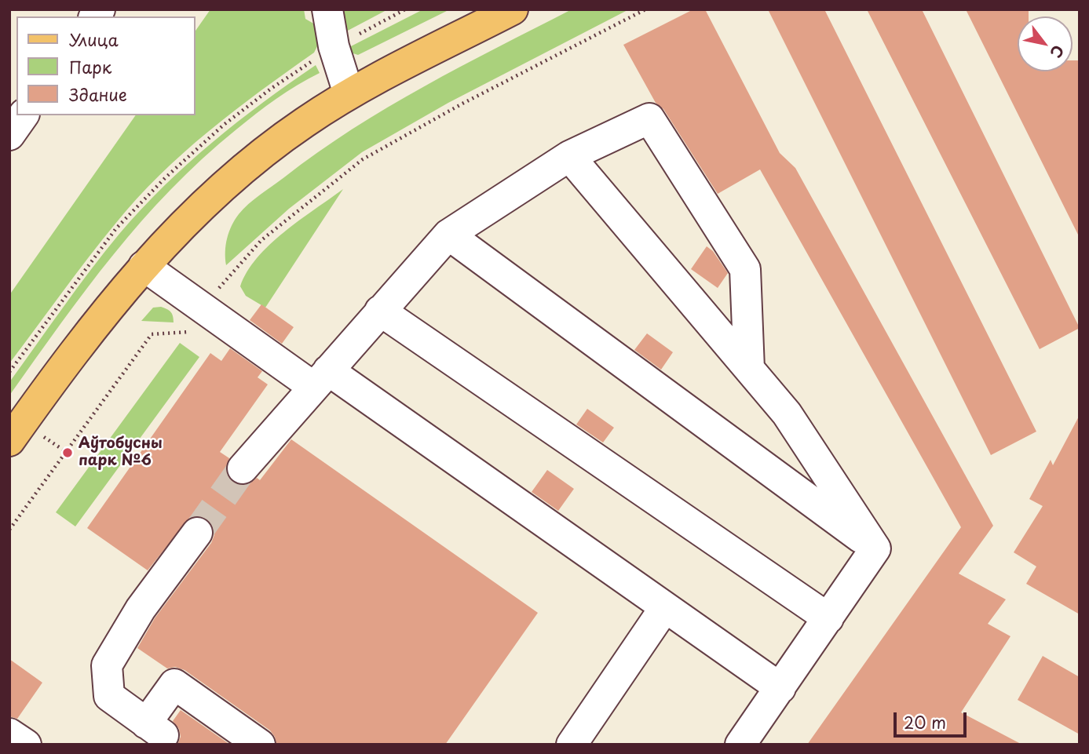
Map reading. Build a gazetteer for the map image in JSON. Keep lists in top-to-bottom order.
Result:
{
  "places": ["Аўтобусны парк №6"],
  "legend": ["Улица", "Парк", "Здание"],
  "scale_bar": "20 m",
  "north": "bottom right"
}
